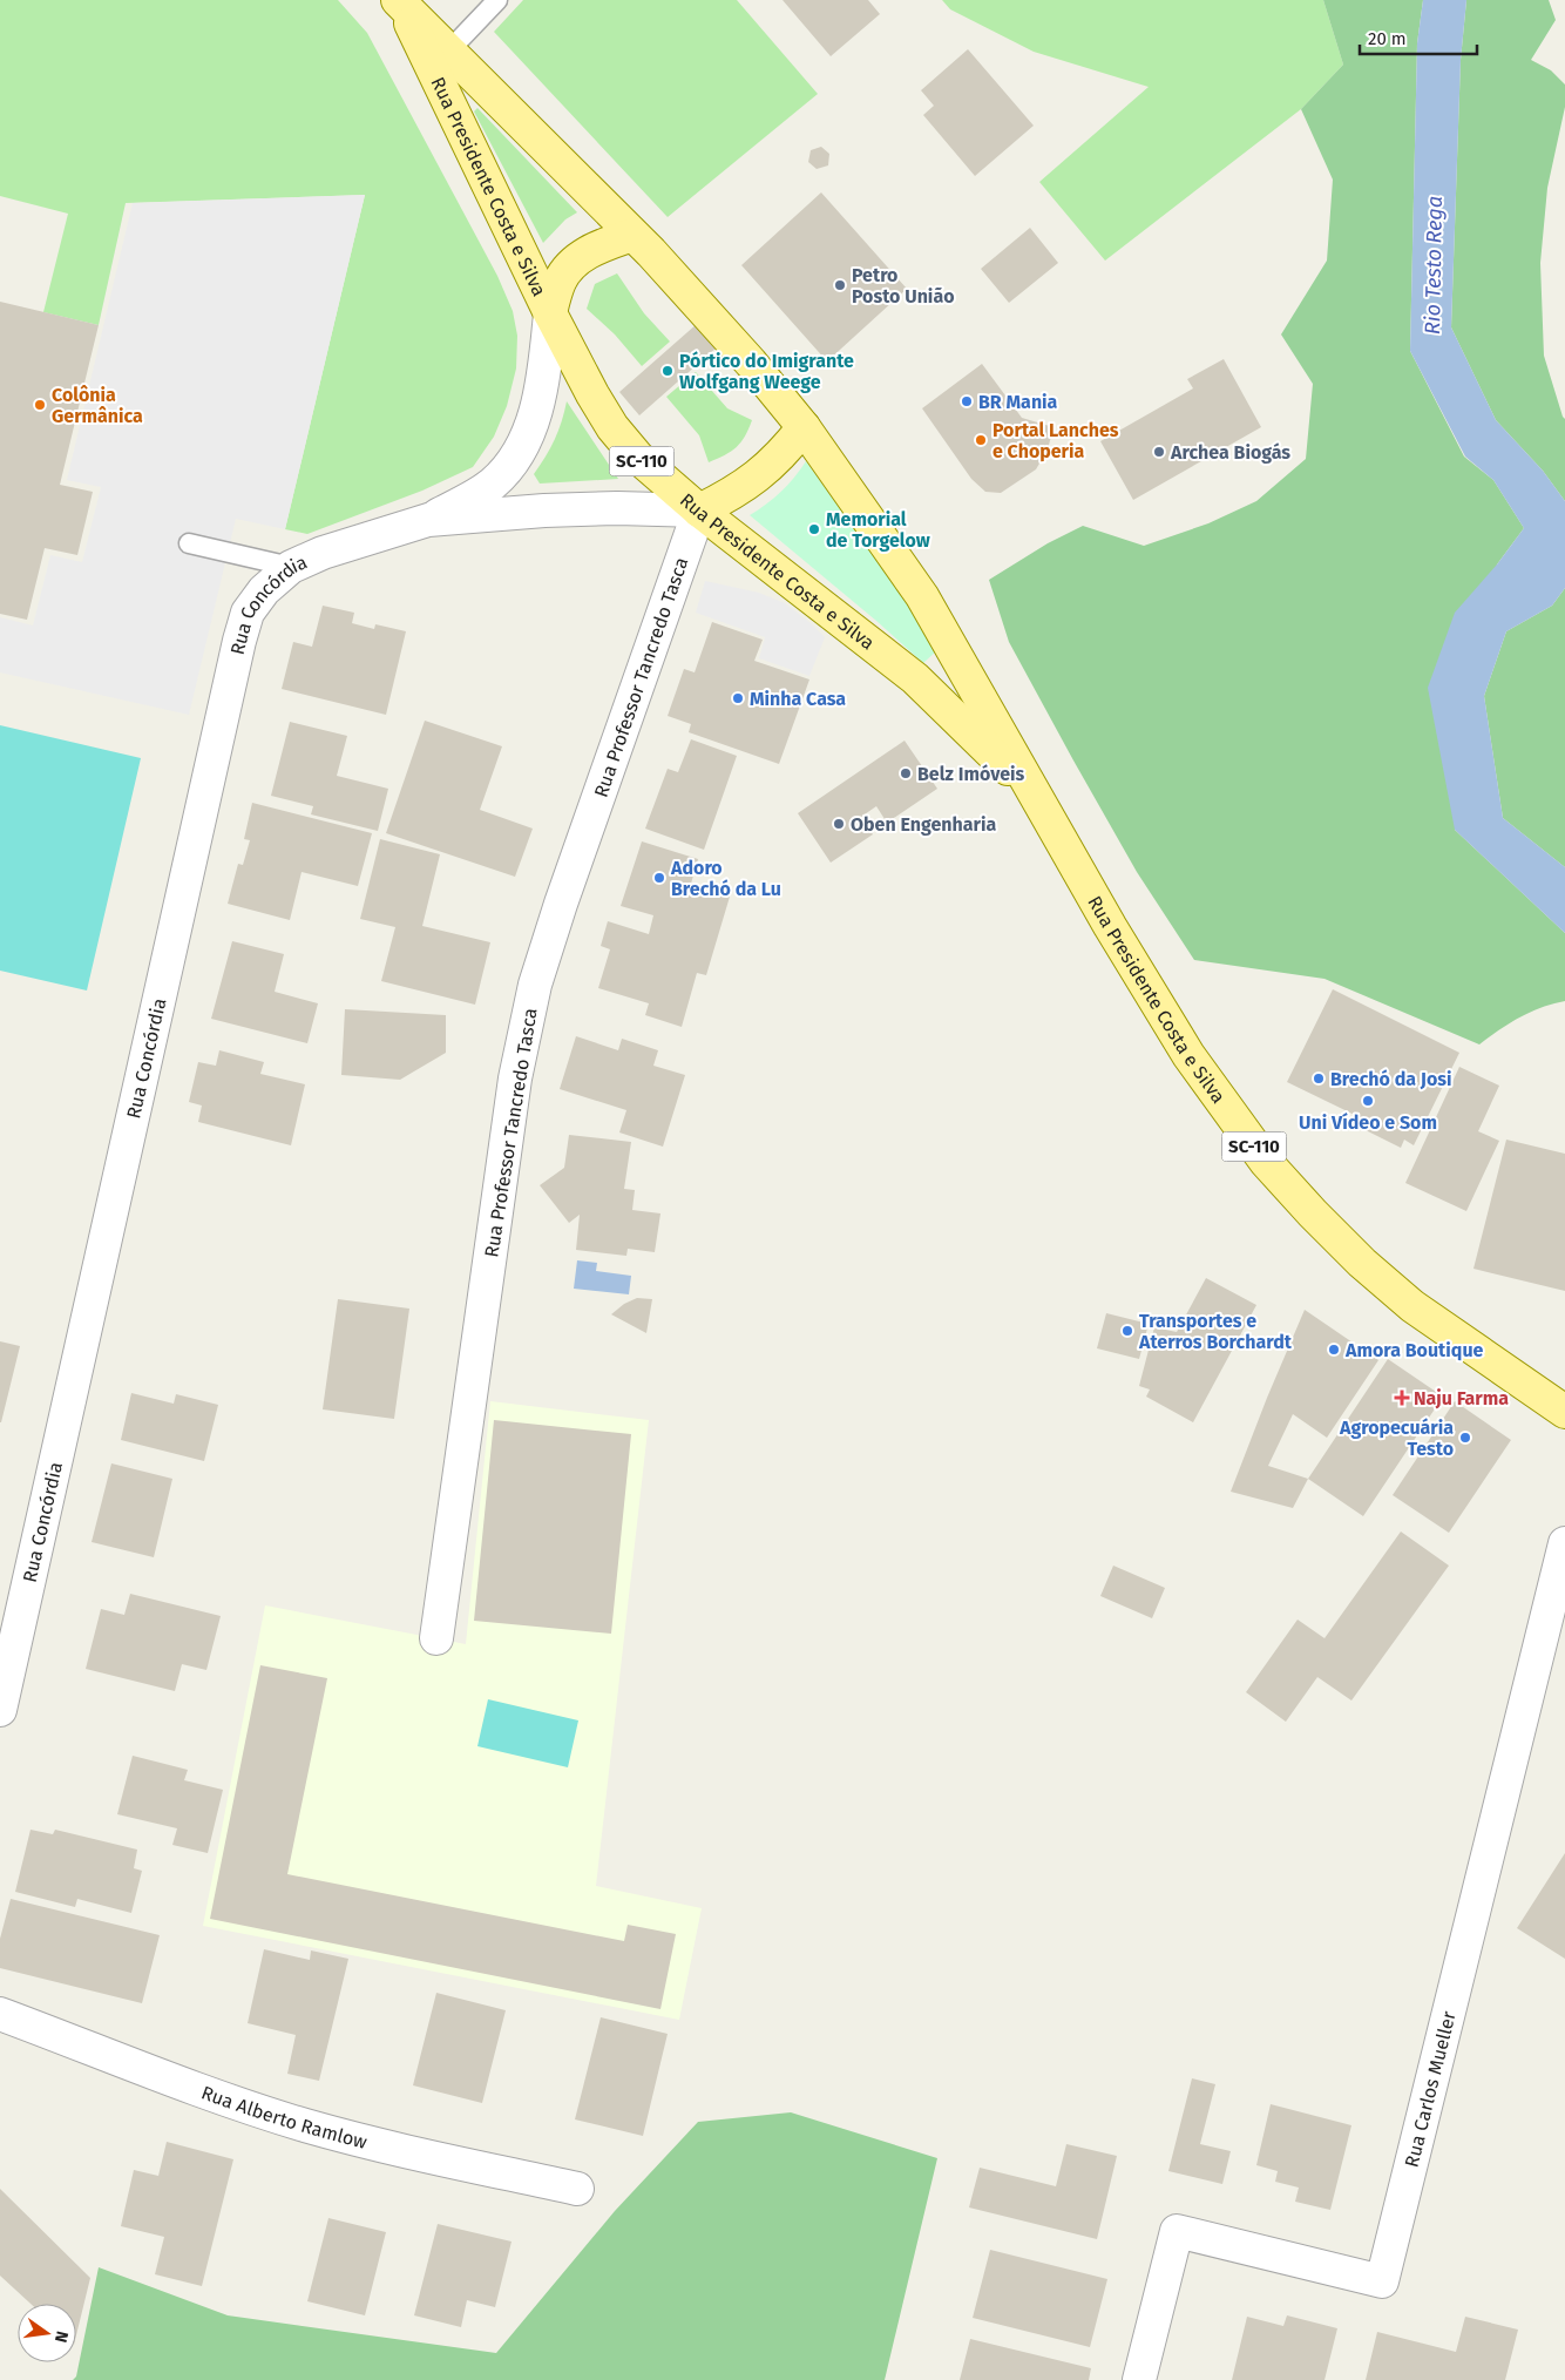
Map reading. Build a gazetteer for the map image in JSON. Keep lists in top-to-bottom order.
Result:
{
  "streets": {
    "main road": ["Rua Presidente Costa e Silva", "SC-110"],
    "street": [
      "Rua Concórdia",
      "Rua Professor Tancredo Tasca",
      "Rua Carlos Mueller",
      "Rua Alberto Ramlow"
    ]
  },
  "crossings": [
    ["Rua Presidente Costa e Silva", "Rua Concórdia"],
    ["Rua Presidente Costa e Silva", "Rua Professor Tancredo Tasca"],
    ["Rua Concórdia", "Rua Professor Tancredo Tasca"]
  ],
  "water": ["Rio Testo Rega"],
  "places": {
    "other": [
      "Petro Posto União",
      "Pórtico do Imigrante Wolfgang Weege",
      "BR Mania",
      "Colônia Germânica",
      "Portal Lanches e Choperia",
      "Archea Biogás",
      "Memorial de Torgelow",
      "Minha Casa",
      "Belz Imóveis",
      "Oben Engenharia",
      "Adoro Brechó da Lu",
      "Brechó da Josi",
      "Uni Vídeo e Som",
      "Transportes e Aterros Borchardt",
      "Amora Boutique",
      "Agropecuária Testo"
    ],
    "health": ["Naju Farma"]
  },
  "scale_bar": "20 m",
  "north": "right"
}
